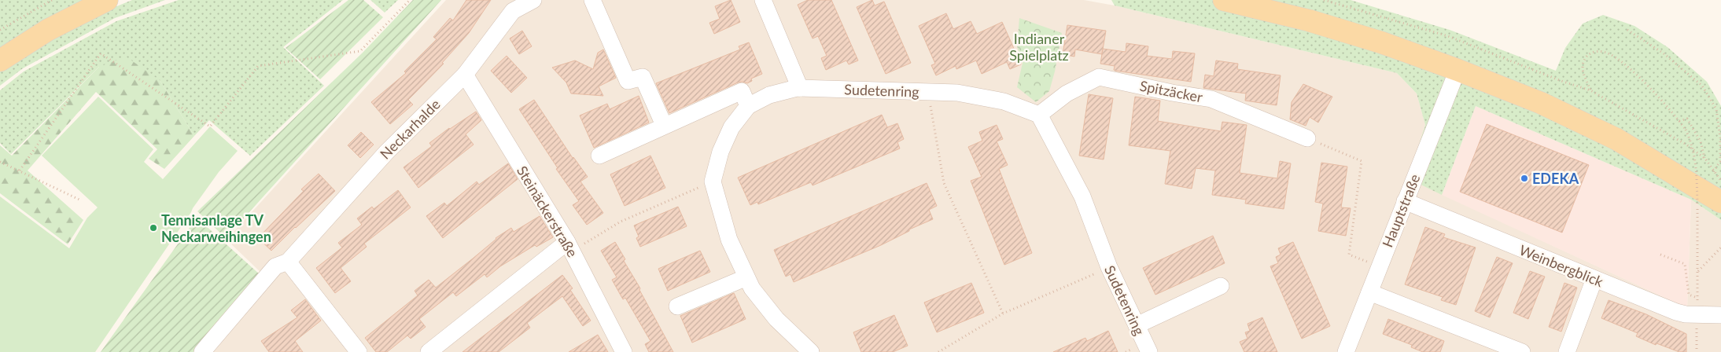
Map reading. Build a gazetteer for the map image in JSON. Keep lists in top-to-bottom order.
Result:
{
  "streets": {
    "street": [
      "Sudetenring",
      "Spitzäcker",
      "Neckarhalde",
      "Hauptstraße",
      "Steinäckerstraße",
      "Weinbergblick"
    ]
  },
  "crossings": [
    ["Sudetenring", "Spitzäcker"],
    ["Neckarhalde", "Steinäckerstraße"],
    ["Hauptstraße", "Weinbergblick"]
  ],
  "parks": ["Indianer Spielplatz"],
  "places": ["EDEKA", "Tennisanlage TV Neckarweihingen"]
}
